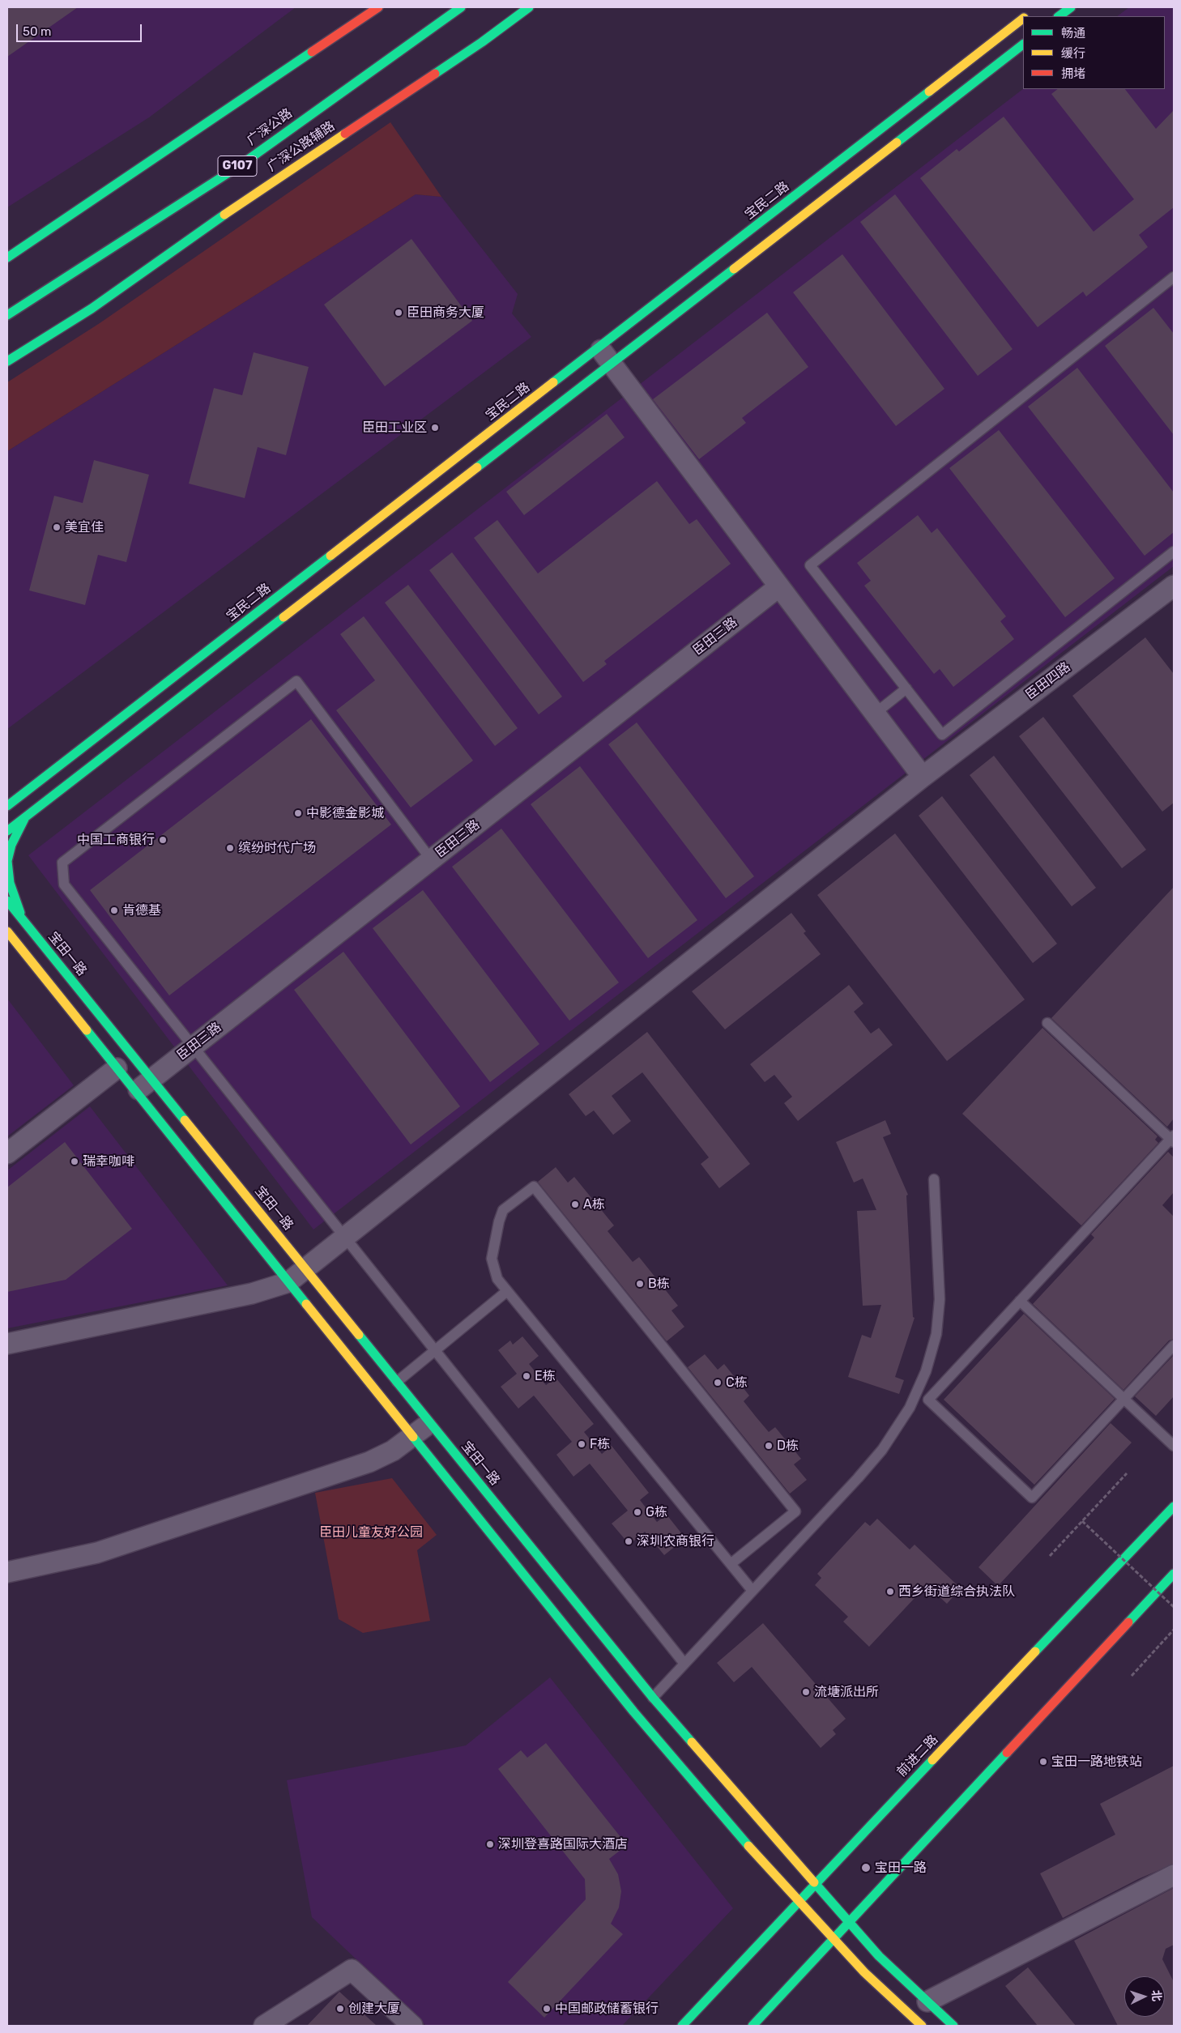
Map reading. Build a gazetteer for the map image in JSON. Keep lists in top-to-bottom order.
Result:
{
  "streets": {
    "main road": [
      "广深公路",
      "广深公路辅路",
      "G107",
      "宝民二路",
      "宝田一路",
      "前进二路"
    ],
    "street": ["臣田三路", "臣田四路"]
  },
  "crossings": [
    ["臣田三路", "宝田一路"],
    ["臣田四路", "宝田一路"],
    ["宝田一路", "前进二路"]
  ],
  "parks": ["臣田儿童友好公园"],
  "places": [
    "臣田商务大厦",
    "臣田工业区",
    "美宜佳",
    "中影德金影城",
    "中国工商银行",
    "缤纷时代广场",
    "肯德基",
    "瑞幸咖啡",
    "A栋",
    "B栋",
    "E栋",
    "C栋",
    "F栋",
    "D栋",
    "G栋",
    "深圳农商银行",
    "西乡街道综合执法队",
    "流塘派出所",
    "宝田一路地铁站",
    "深圳登喜路国际大酒店",
    "宝田一路",
    "创建大厦",
    "中国邮政储蓄银行"
  ],
  "legend": ["畅通", "缓行", "拥堵"],
  "scale_bar": "50 m",
  "north": "right"
}
